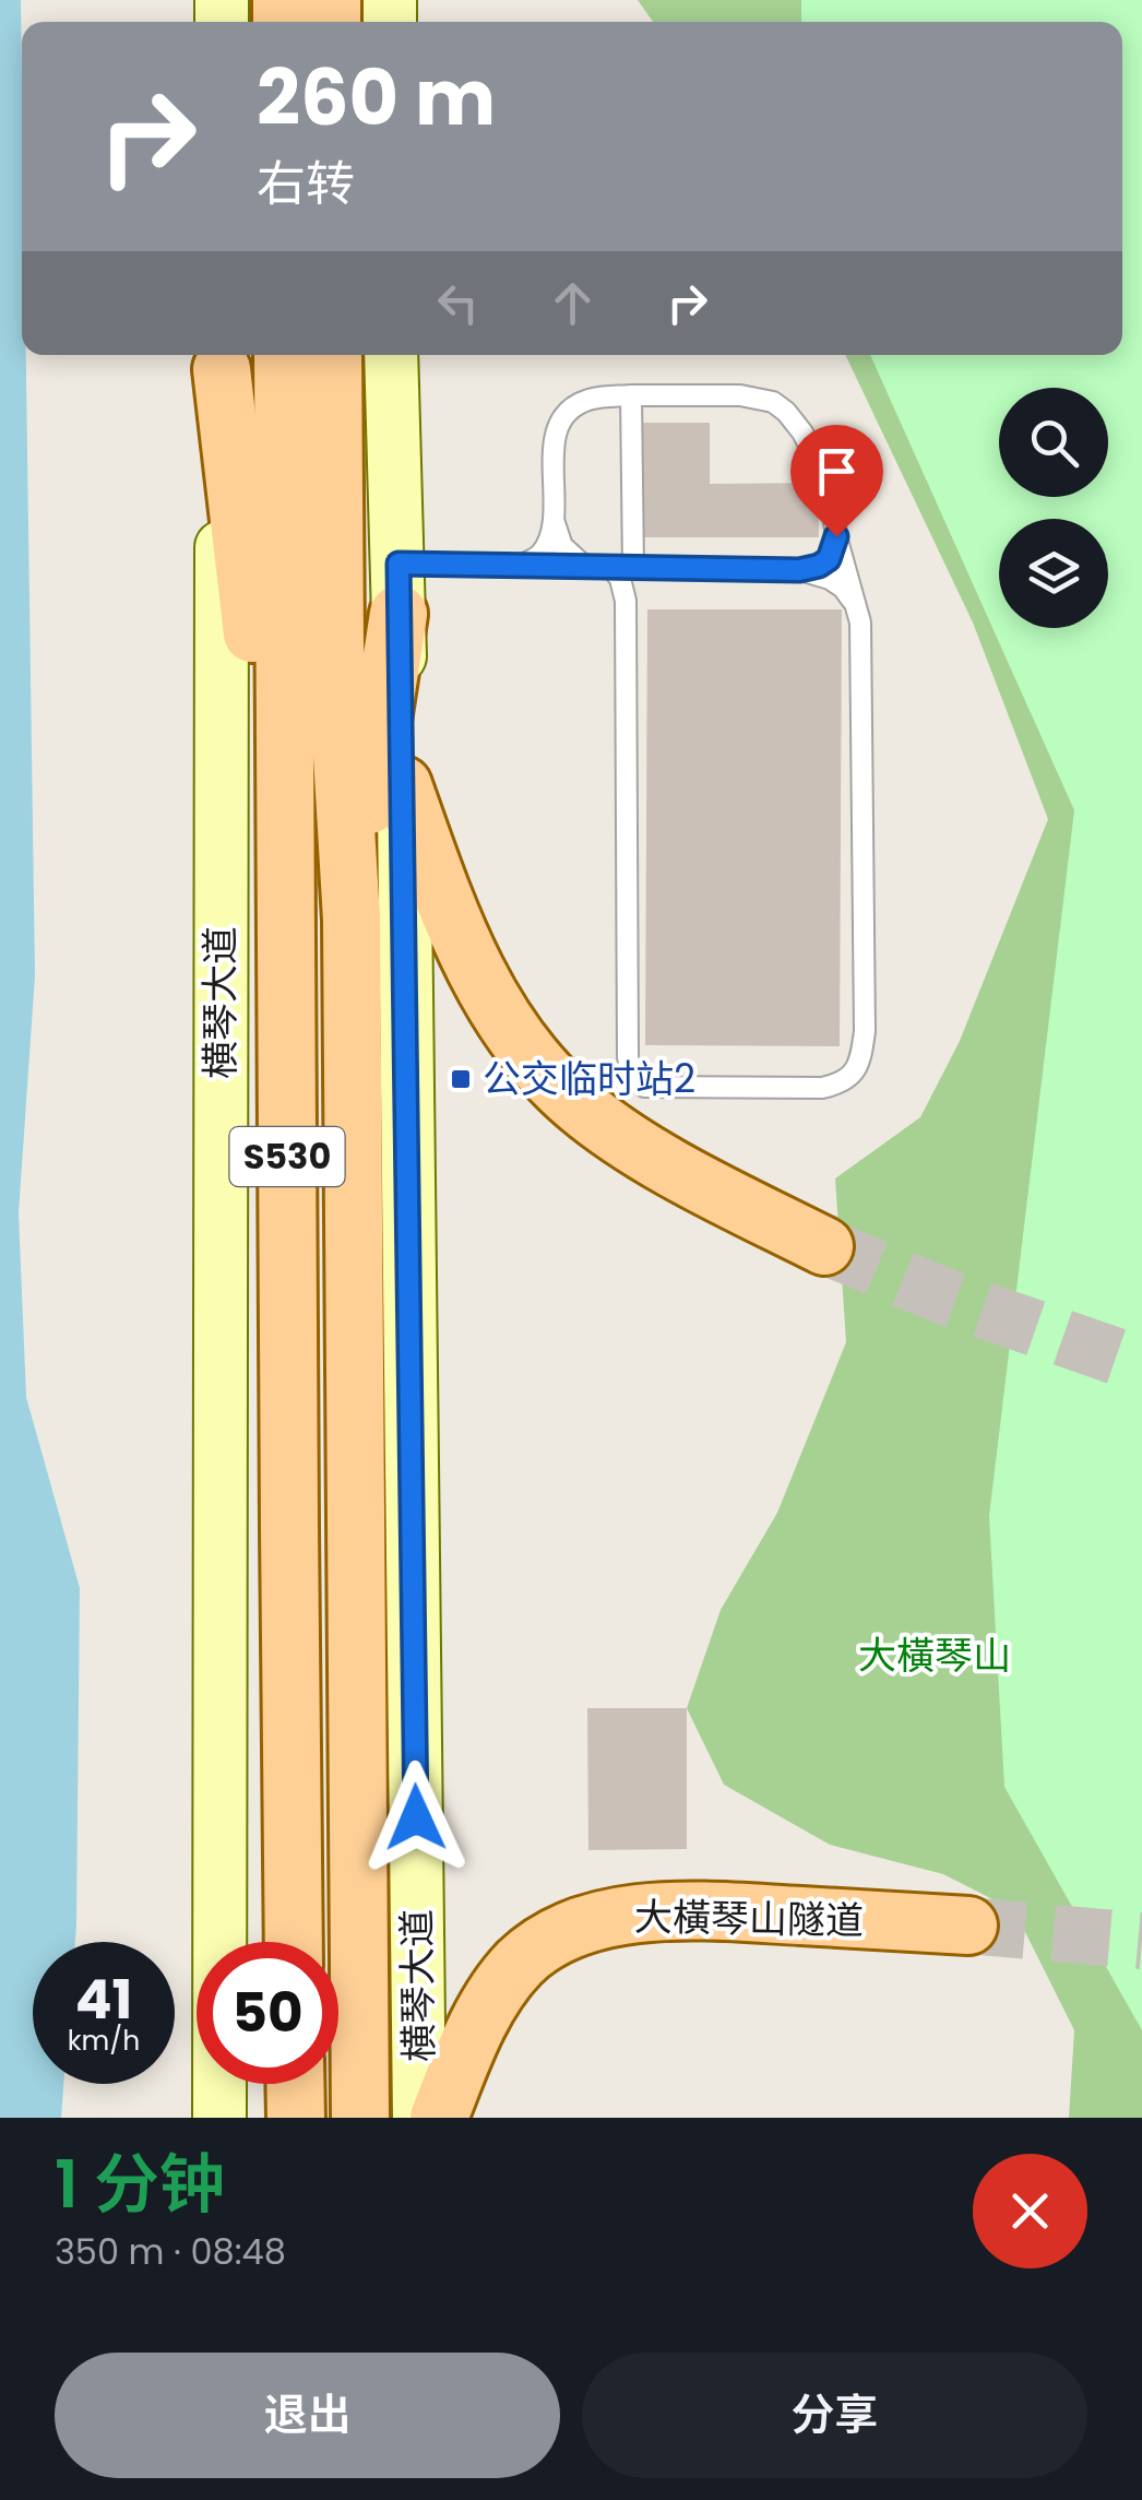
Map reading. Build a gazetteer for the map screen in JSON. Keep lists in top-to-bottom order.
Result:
{
  "streets": {
    "main road": ["横琴大道", "S530", "大橫琴山隧道"]
  },
  "parks": ["大橫琴山"],
  "places": {
    "transit": ["公交临时站2"]
  },
  "page": {
    "turn": ["260 m", "右转"],
    "speed": "41 km/h",
    "limit": "50",
    "heading": ["1 分钟", "350 m · 08:48"],
    "buttons": ["退出", "分享"]
  }
}
